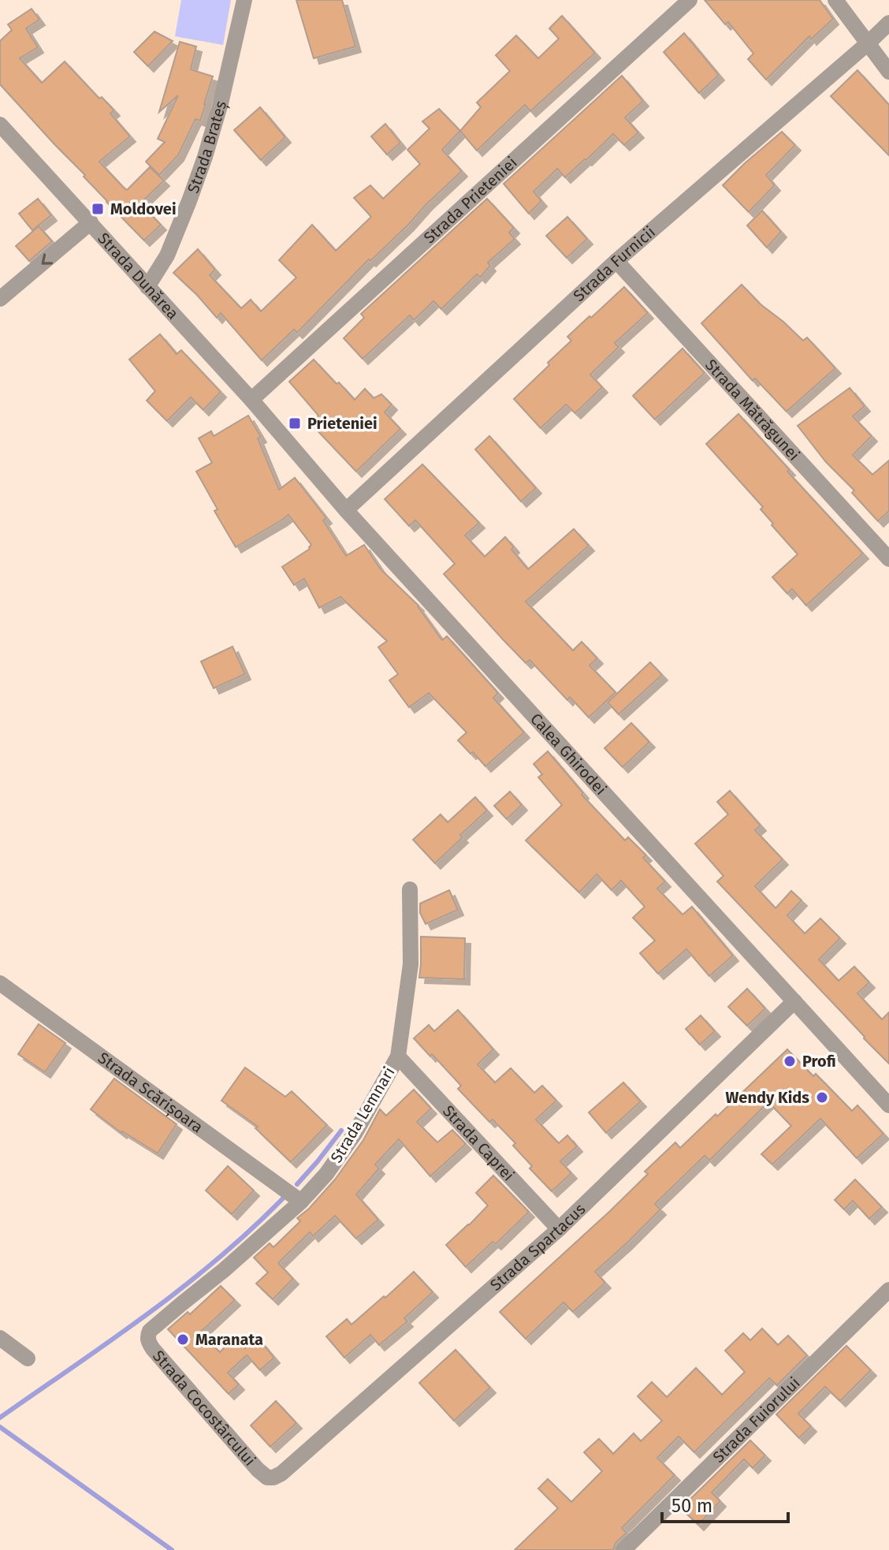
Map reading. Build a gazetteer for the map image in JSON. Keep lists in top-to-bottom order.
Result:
{
  "streets": {
    "street": [
      "Strada Brateș",
      "Strada Prieteniei",
      "Strada Furnicii",
      "Strada Dunărea",
      "Strada Mătrăgunei",
      "Calea Ghirodei",
      "Strada Scărișoara",
      "Strada Lemnari",
      "Strada Caprei",
      "Strada Spartacus",
      "Strada Cocostârcului",
      "Strada Fuiorului"
    ]
  },
  "crossings": [
    ["Strada Brateș", "Strada Dunărea"],
    ["Strada Prieteniei", "Strada Dunărea"],
    ["Strada Prieteniei", "Calea Ghirodei"],
    ["Strada Furnicii", "Strada Mătrăgunei"],
    ["Strada Furnicii", "Calea Ghirodei"],
    ["Strada Dunărea", "Calea Ghirodei"],
    ["Calea Ghirodei", "Strada Spartacus"],
    ["Strada Scărișoara", "Strada Lemnari"],
    ["Strada Lemnari", "Strada Caprei"],
    ["Strada Lemnari", "Strada Cocostârcului"],
    ["Strada Caprei", "Strada Spartacus"],
    ["Strada Spartacus", "Strada Cocostârcului"]
  ],
  "places": {
    "transit": ["Moldovei", "Prieteniei"],
    "other": ["Profi", "Wendy Kids", "Maranata"]
  },
  "scale_bar": "50 m"
}
